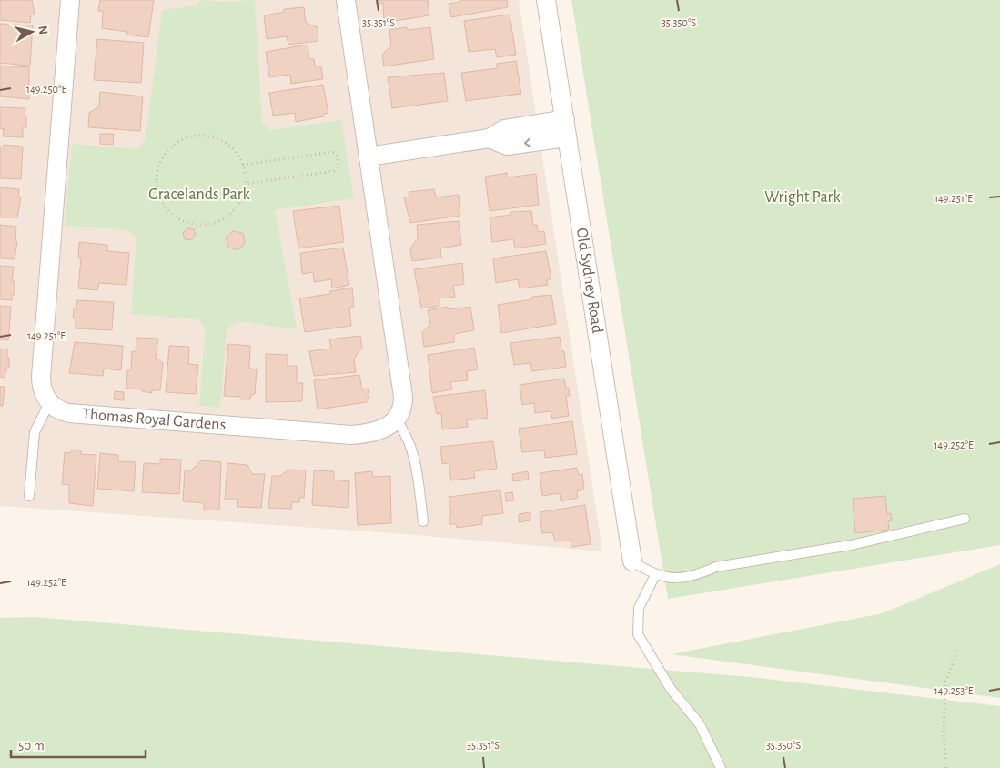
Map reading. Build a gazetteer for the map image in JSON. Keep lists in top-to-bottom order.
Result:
{
  "streets": {
    "street": ["Old Sydney Road", "Thomas Royal Gardens"]
  },
  "parks": ["Gracelands Park", "Wright Park"],
  "scale_bar": "50 m",
  "north": "right",
  "coordinates": [
    "35.351°S",
    "35.350°S",
    "149.250°E",
    "149.251°E",
    "149.252°E",
    "149.253°E"
  ]
}
